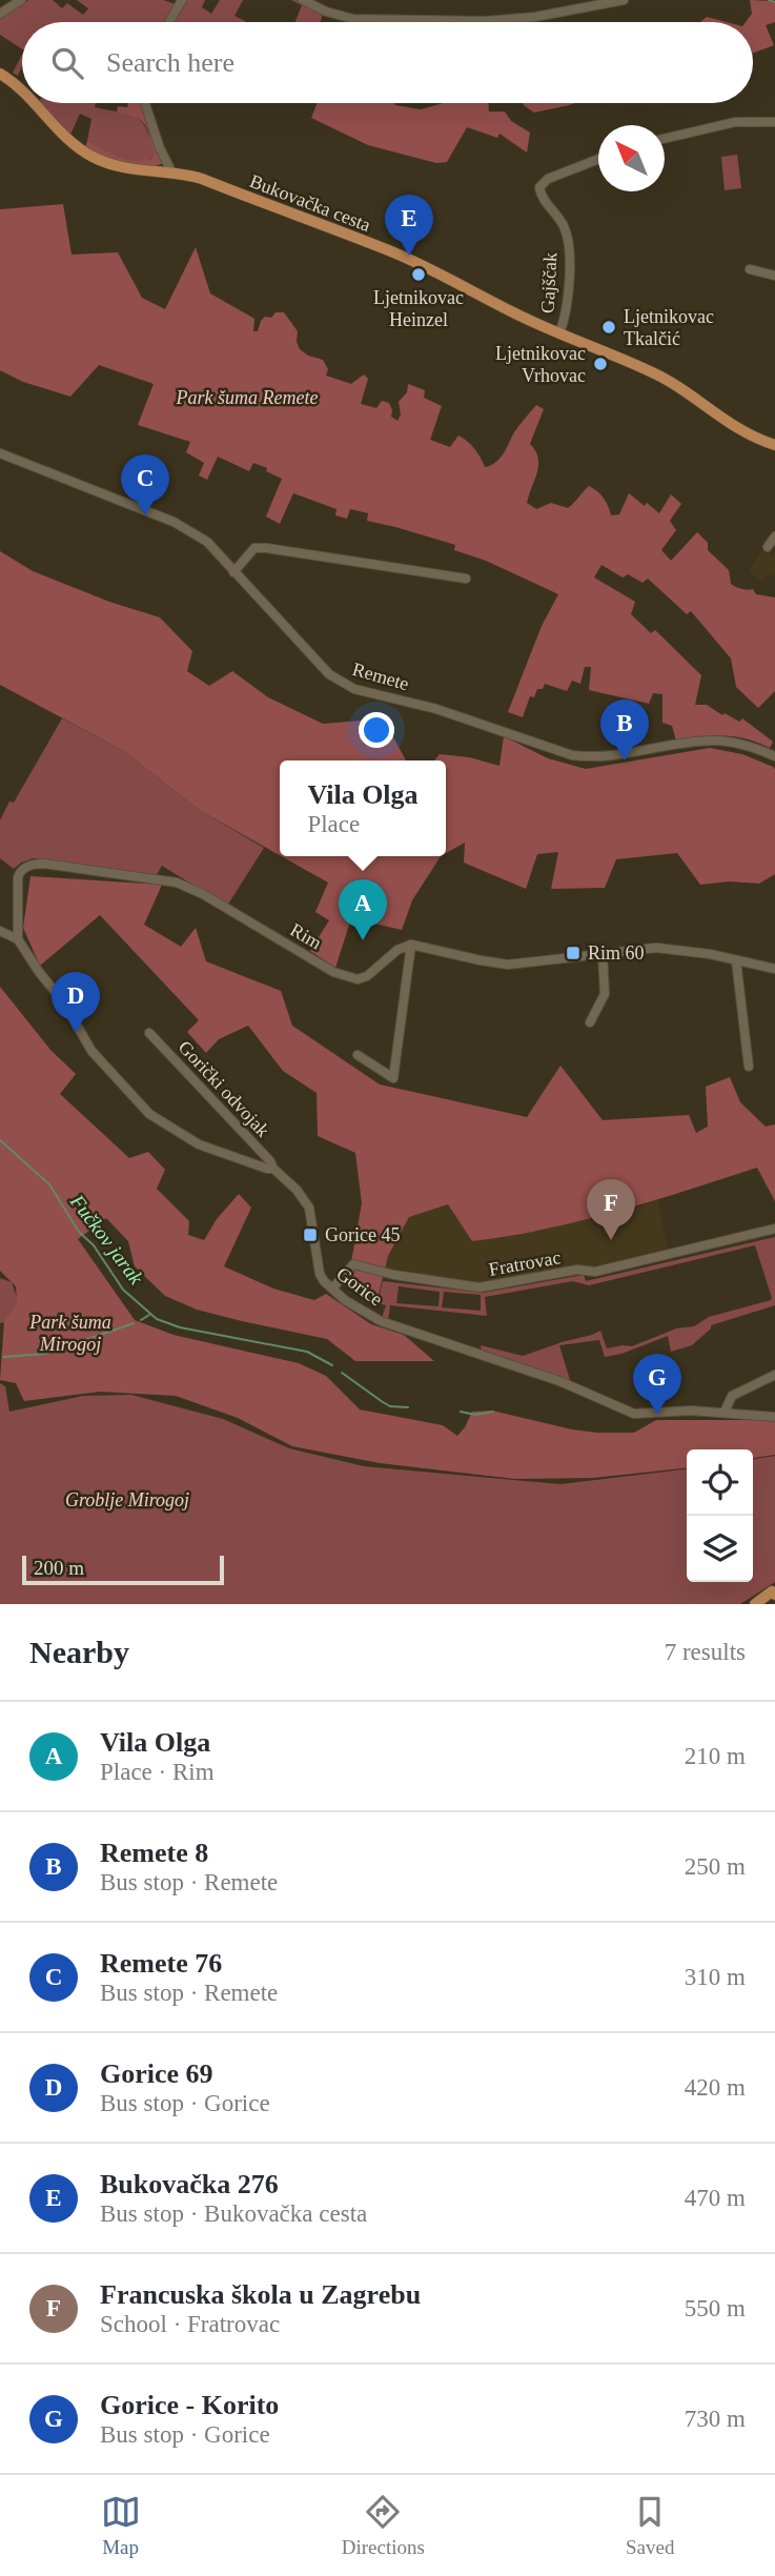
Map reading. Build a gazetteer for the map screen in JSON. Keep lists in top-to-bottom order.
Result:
{
  "streets": {
    "main road": ["Bukovačka cesta"],
    "street": [
      "Gajščak",
      "Remete",
      "Rim",
      "Gorički odvojak",
      "Fratrovac",
      "Gorice"
    ]
  },
  "crossings": [
    ["Bukovačka cesta", "Gajščak"],
    ["Rim", "Gorice"],
    ["Gorički odvojak", "Gorice"],
    ["Fratrovac", "Gorice"]
  ],
  "water": ["Fučkov jarak"],
  "parks": ["Park šuma Remete", "Park šuma Mirogoj", "Groblje Mirogoj"],
  "places": {
    "other": ["Ljetnikovac Heinzel", "Ljetnikovac Tkalčić", "Ljetnikovac Vrhovac"],
    "transit": ["Rim 60", "Gorice 45"]
  },
  "scale_bar": "200 m",
  "north": "top left",
  "page": {
    "search": "Search here",
    "pins": [
      "E",
      "C",
      "B",
      "A",
      "D",
      "F",
      "G"
    ],
    "popup": ["Vila Olga", "Place"],
    "scale": "200 m",
    "heading": ["Nearby", "7 results"],
    "list": [
      {
        "mark": "A",
        "name": "Vila Olga",
        "note": "Place · Rim",
        "value": "210 m"
      },
      {
        "mark": "B",
        "name": "Remete 8",
        "note": "Bus stop · Remete",
        "value": "250 m"
      },
      {
        "mark": "C",
        "name": "Remete 76",
        "note": "Bus stop · Remete",
        "value": "310 m"
      },
      {
        "mark": "D",
        "name": "Gorice 69",
        "note": "Bus stop · Gorice",
        "value": "420 m"
      },
      {
        "mark": "E",
        "name": "Bukovačka 276",
        "note": "Bus stop · Bukovačka cesta",
        "value": "470 m"
      },
      {
        "mark": "F",
        "name": "Francuska škola u Zagrebu",
        "note": "School · Fratrovac",
        "value": "550 m"
      },
      {
        "mark": "G",
        "name": "Gorice - Korito",
        "note": "Bus stop · Gorice",
        "value": "730 m"
      }
    ],
    "nav": ["Map", "Directions", "Saved"]
  }
}
